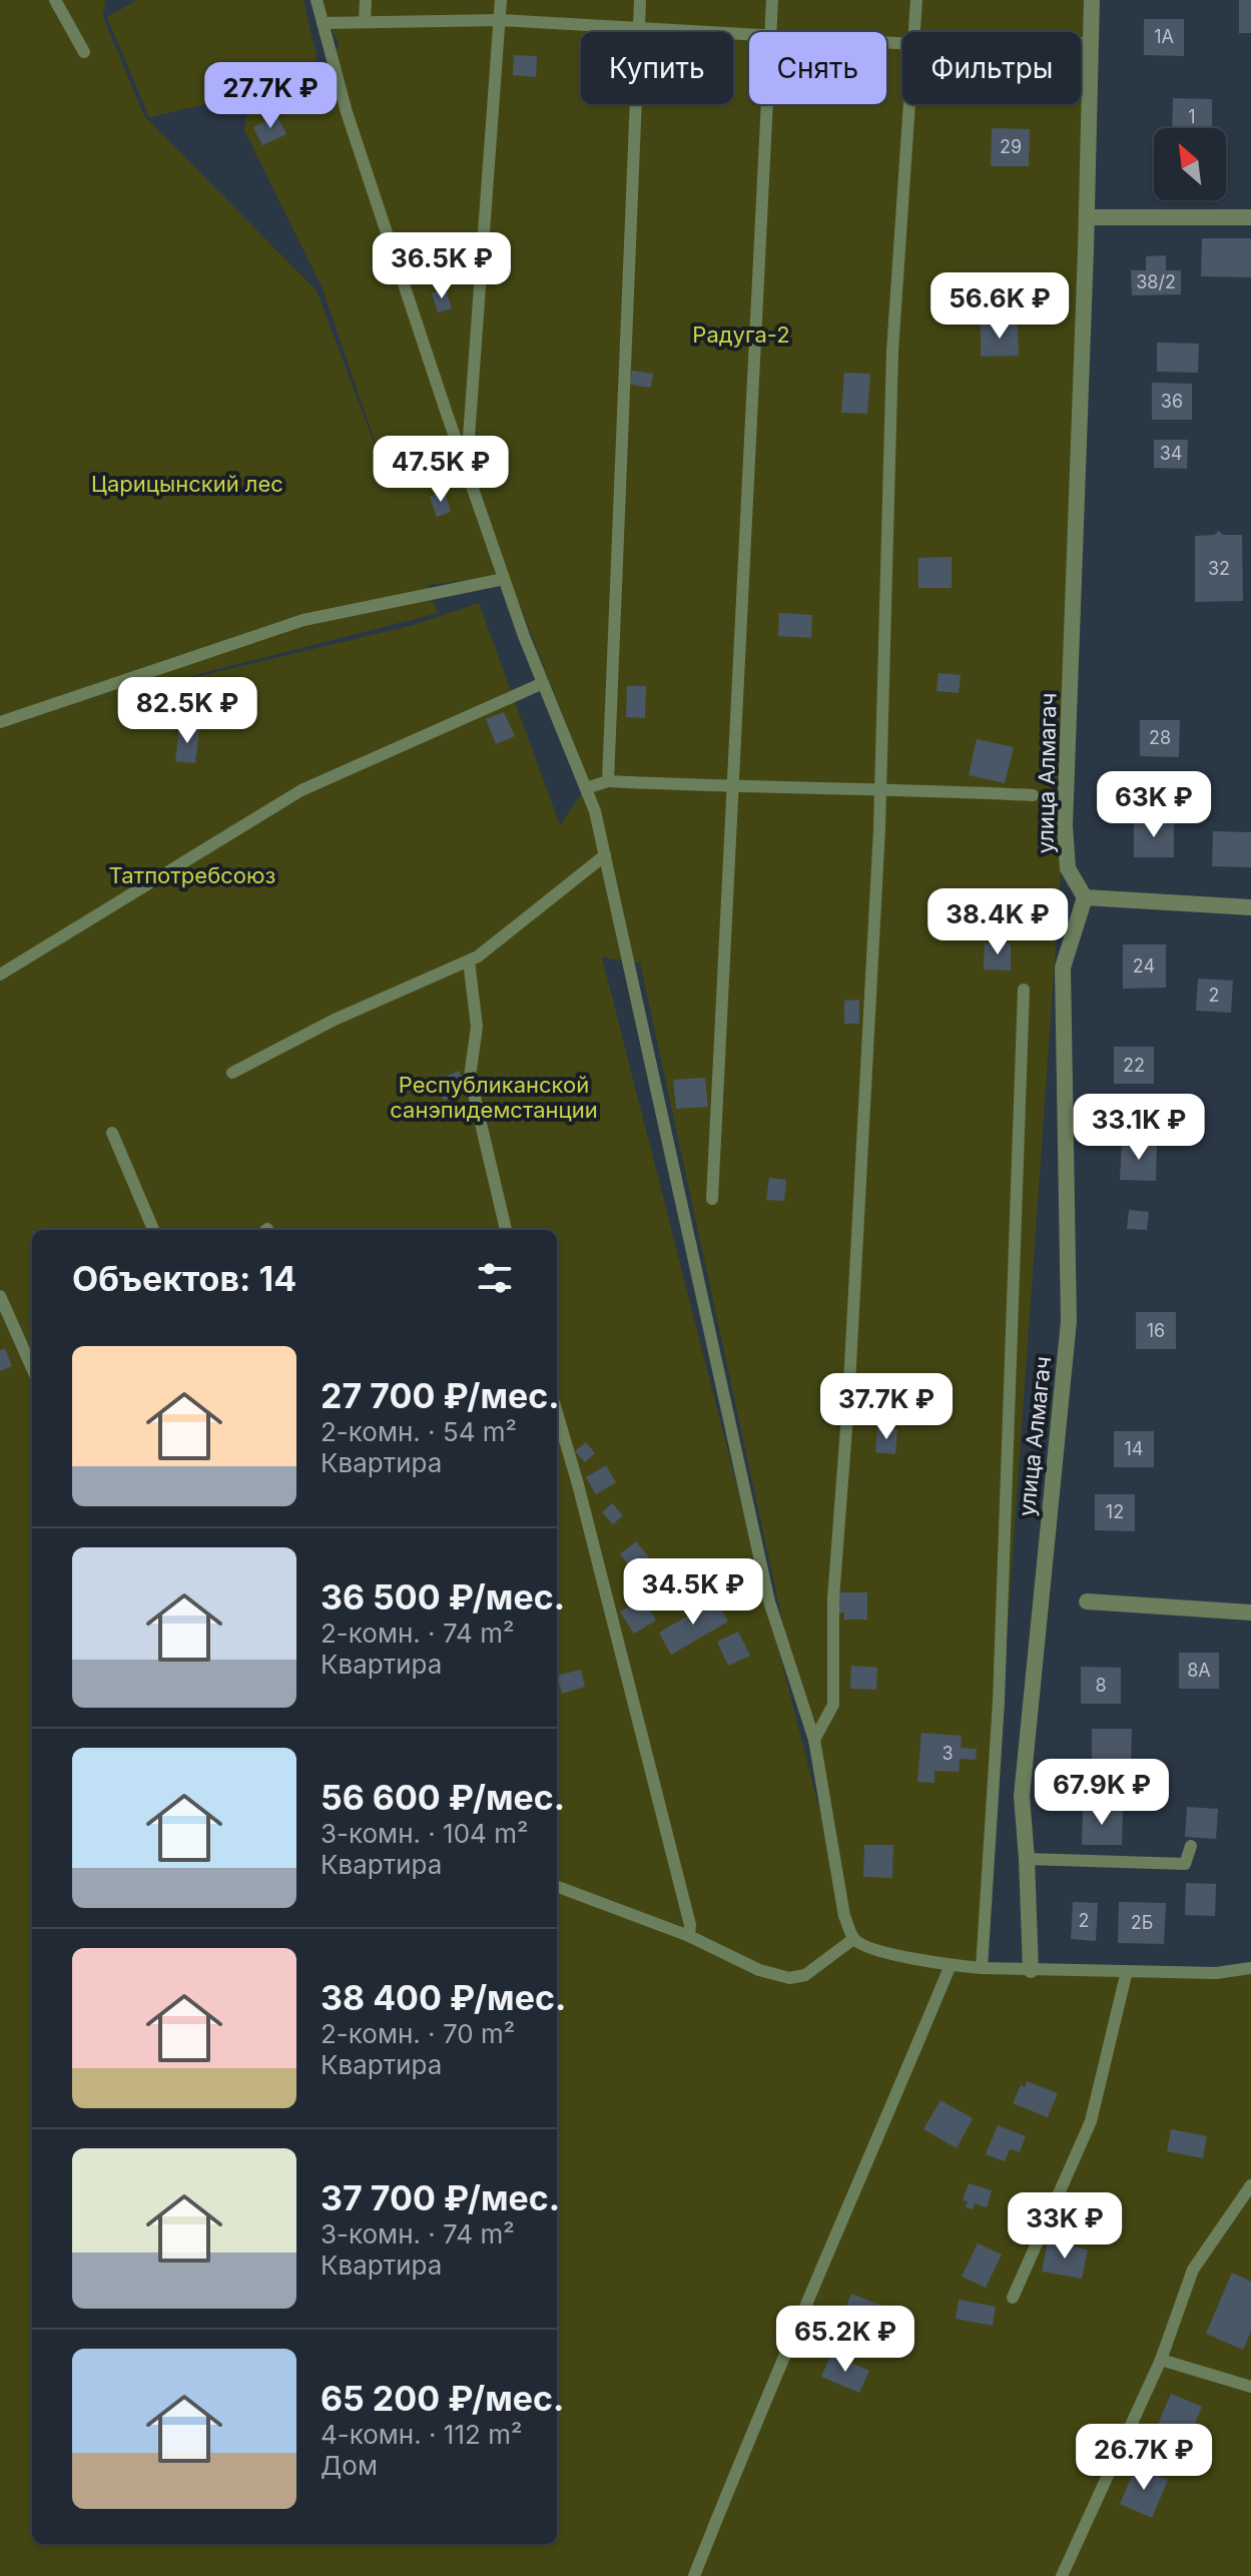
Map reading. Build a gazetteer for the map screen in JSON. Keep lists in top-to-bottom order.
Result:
{
  "streets": {
    "street": ["улица Алмагач"]
  },
  "parks": [
    "Радуга-2",
    "Царицынский лес",
    "Татпотребсоюз",
    "Республиканской санэпидемстанции"
  ],
  "house_numbers": [
    "1А",
    "1",
    "29",
    "38/2",
    "36",
    "34",
    "32",
    "28",
    "24",
    "2",
    "22",
    "16",
    "14",
    "12",
    "8А",
    "8",
    "3",
    "2",
    "2Б"
  ],
  "north": "top left",
  "page": {
    "chip": ["Купить", "Снять", "Фильтры"],
    "price": [
      "27.7K ₽",
      "36.5K ₽",
      "56.6K ₽",
      "47.5K ₽",
      "82.5K ₽",
      "63K ₽",
      "38.4K ₽",
      "33.1K ₽",
      "37.7K ₽",
      "34.5K ₽",
      "67.9K ₽",
      "33K ₽",
      "65.2K ₽",
      "26.7K ₽"
    ],
    "heading": "Объектов: 14",
    "list": [
      {
        "name": "27 700 ₽/мес.",
        "note": "2-комн. · 54 m² · Квартира"
      },
      {
        "name": "36 500 ₽/мес.",
        "note": "2-комн. · 74 m² · Квартира"
      },
      {
        "name": "56 600 ₽/мес.",
        "note": "3-комн. · 104 m² · Квартира"
      },
      {
        "name": "38 400 ₽/мес.",
        "note": "2-комн. · 70 m² · Квартира"
      },
      {
        "name": "37 700 ₽/мес.",
        "note": "3-комн. · 74 m² · Квартира"
      },
      {
        "name": "65 200 ₽/мес.",
        "note": "4-комн. · 112 m² · Дом"
      }
    ]
  }
}
